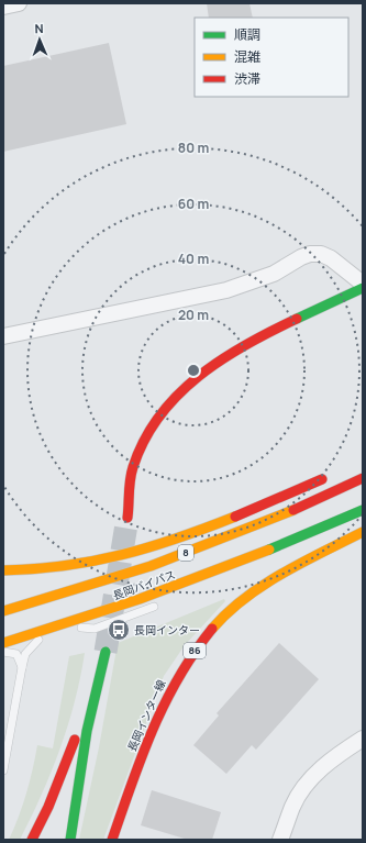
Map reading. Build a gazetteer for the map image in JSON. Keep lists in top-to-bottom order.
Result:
{
  "streets": {
    "main road": [
      "8",
      "長岡バイパス",
      "86",
      "長岡インター線"
    ]
  },
  "places": {
    "bus stop": ["長岡インター"]
  },
  "legend": ["順調", "混雑", "渋滞"],
  "north": "top",
  "rings": [
    "80 m",
    "60 m",
    "40 m",
    "20 m"
  ]
}
